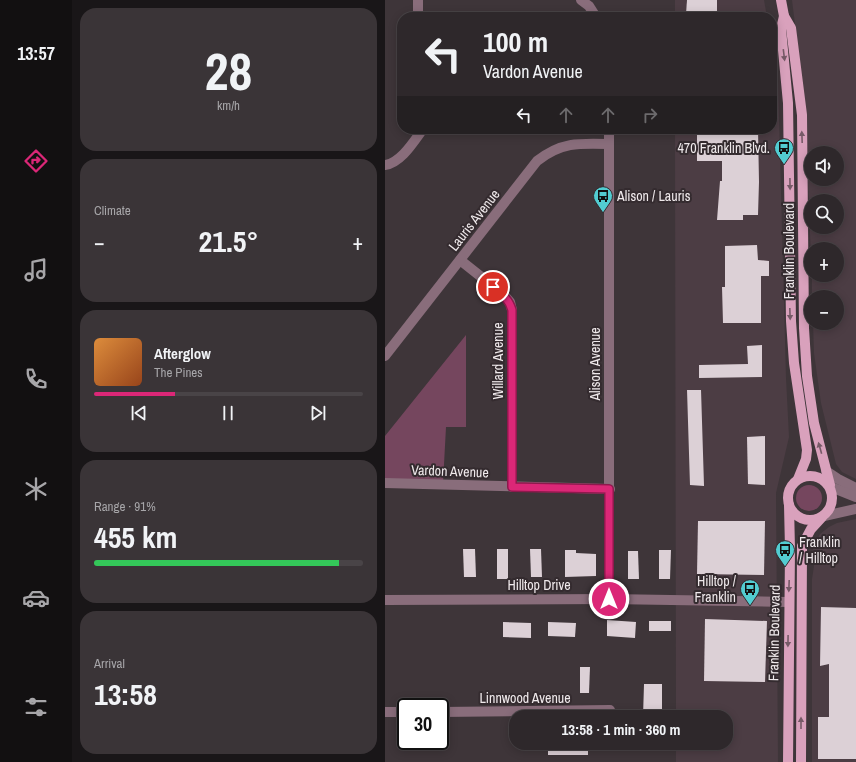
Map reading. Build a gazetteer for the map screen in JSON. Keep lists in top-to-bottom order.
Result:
{
  "streets": {
    "main road": ["Franklin Boulevard"],
    "street": [
      "Lauris Avenue",
      "Willard Avenue",
      "Alison Avenue",
      "Vardon Avenue",
      "Hilltop Drive",
      "Linnwood Avenue"
    ]
  },
  "crossings": [
    ["Lauris Avenue", "Willard Avenue"],
    ["Lauris Avenue", "Alison Avenue"],
    ["Franklin Boulevard", "Hilltop Drive"],
    ["Willard Avenue", "Vardon Avenue"],
    ["Alison Avenue", "Vardon Avenue"],
    ["Alison Avenue", "Hilltop Drive"]
  ],
  "places": {
    "bus stop": [
      "470 Franklin Blvd.",
      "Alison / Lauris",
      "Franklin / Hilltop",
      "Hilltop / Franklin"
    ]
  },
  "page": {
    "tabs": "13:57",
    "tile": [
      ["28", "km/h"],
      "Climate",
      ["Range · 91%", "455 km"],
      ["Arrival", "13:58"]
    ],
    "turn": ["100 m", "Vardon Avenue"],
    "map_buttons": ["+", "−"],
    "heat": ["−", "21.5°", "+"],
    "song": ["Afterglow", "The Pines"],
    "limit": "30",
    "trip": "13:58 · 1 min · 360 m"
  }
}
